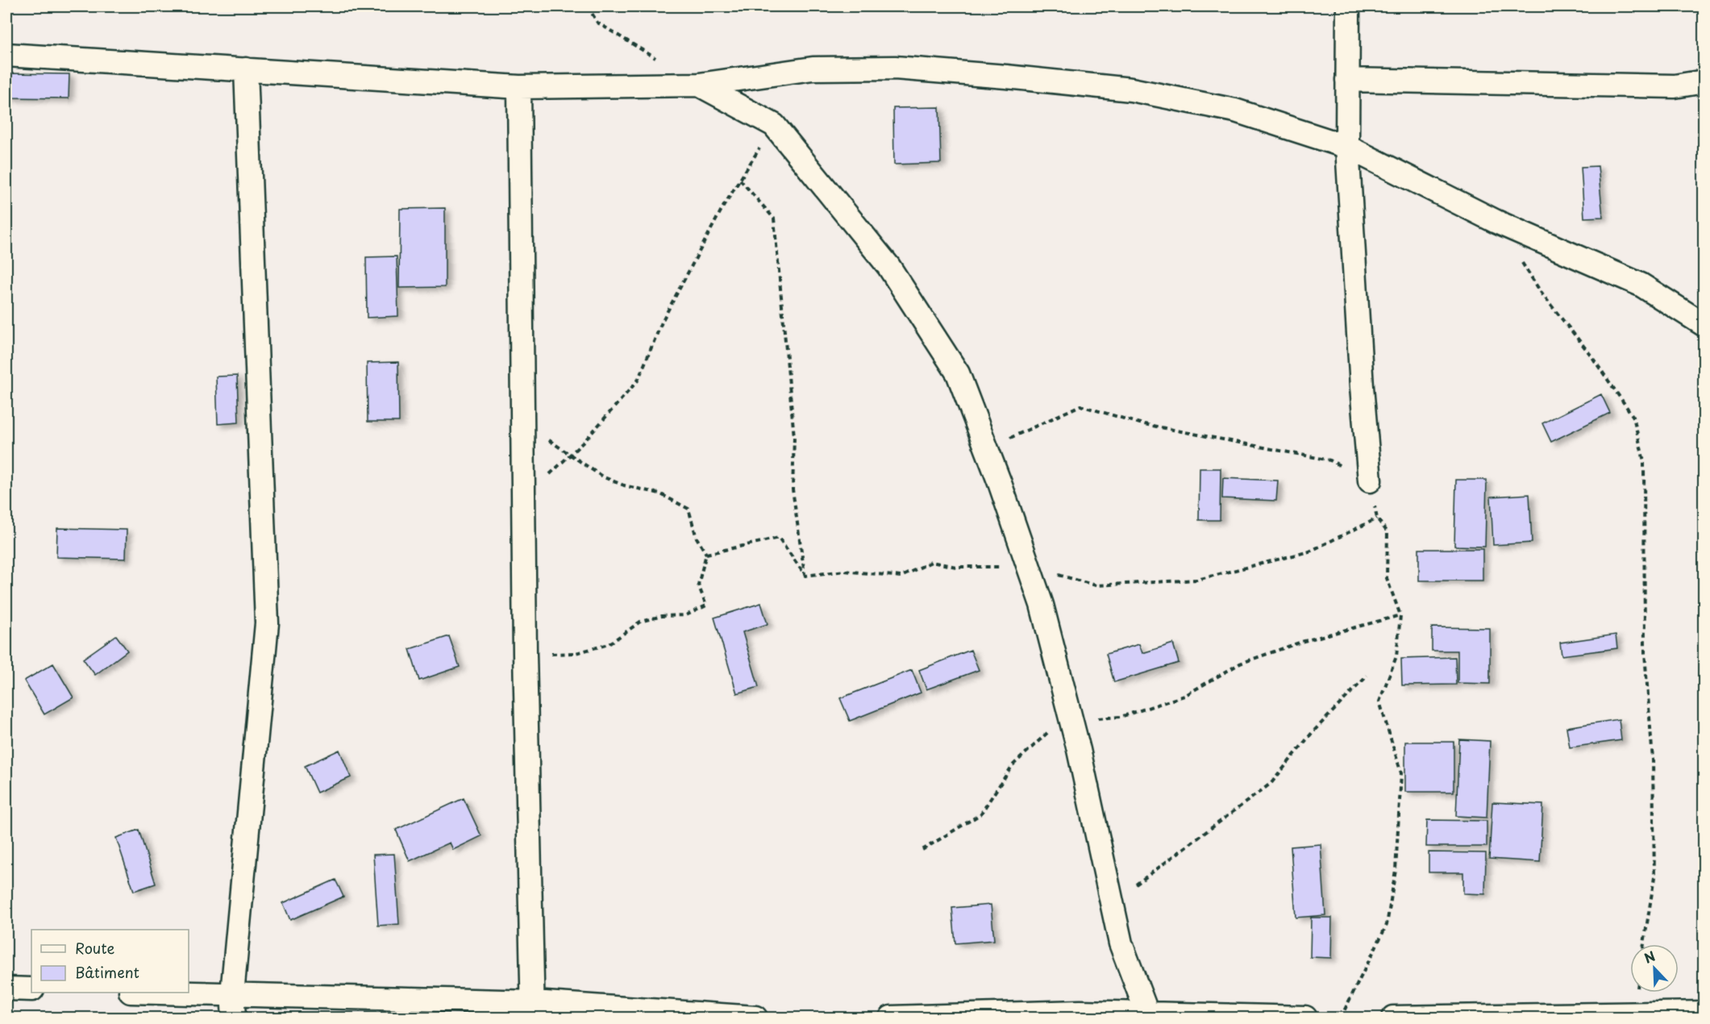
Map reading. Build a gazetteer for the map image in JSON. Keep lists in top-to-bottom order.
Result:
{
  "legend": ["Route", "Bâtiment"],
  "north": "top left"
}
